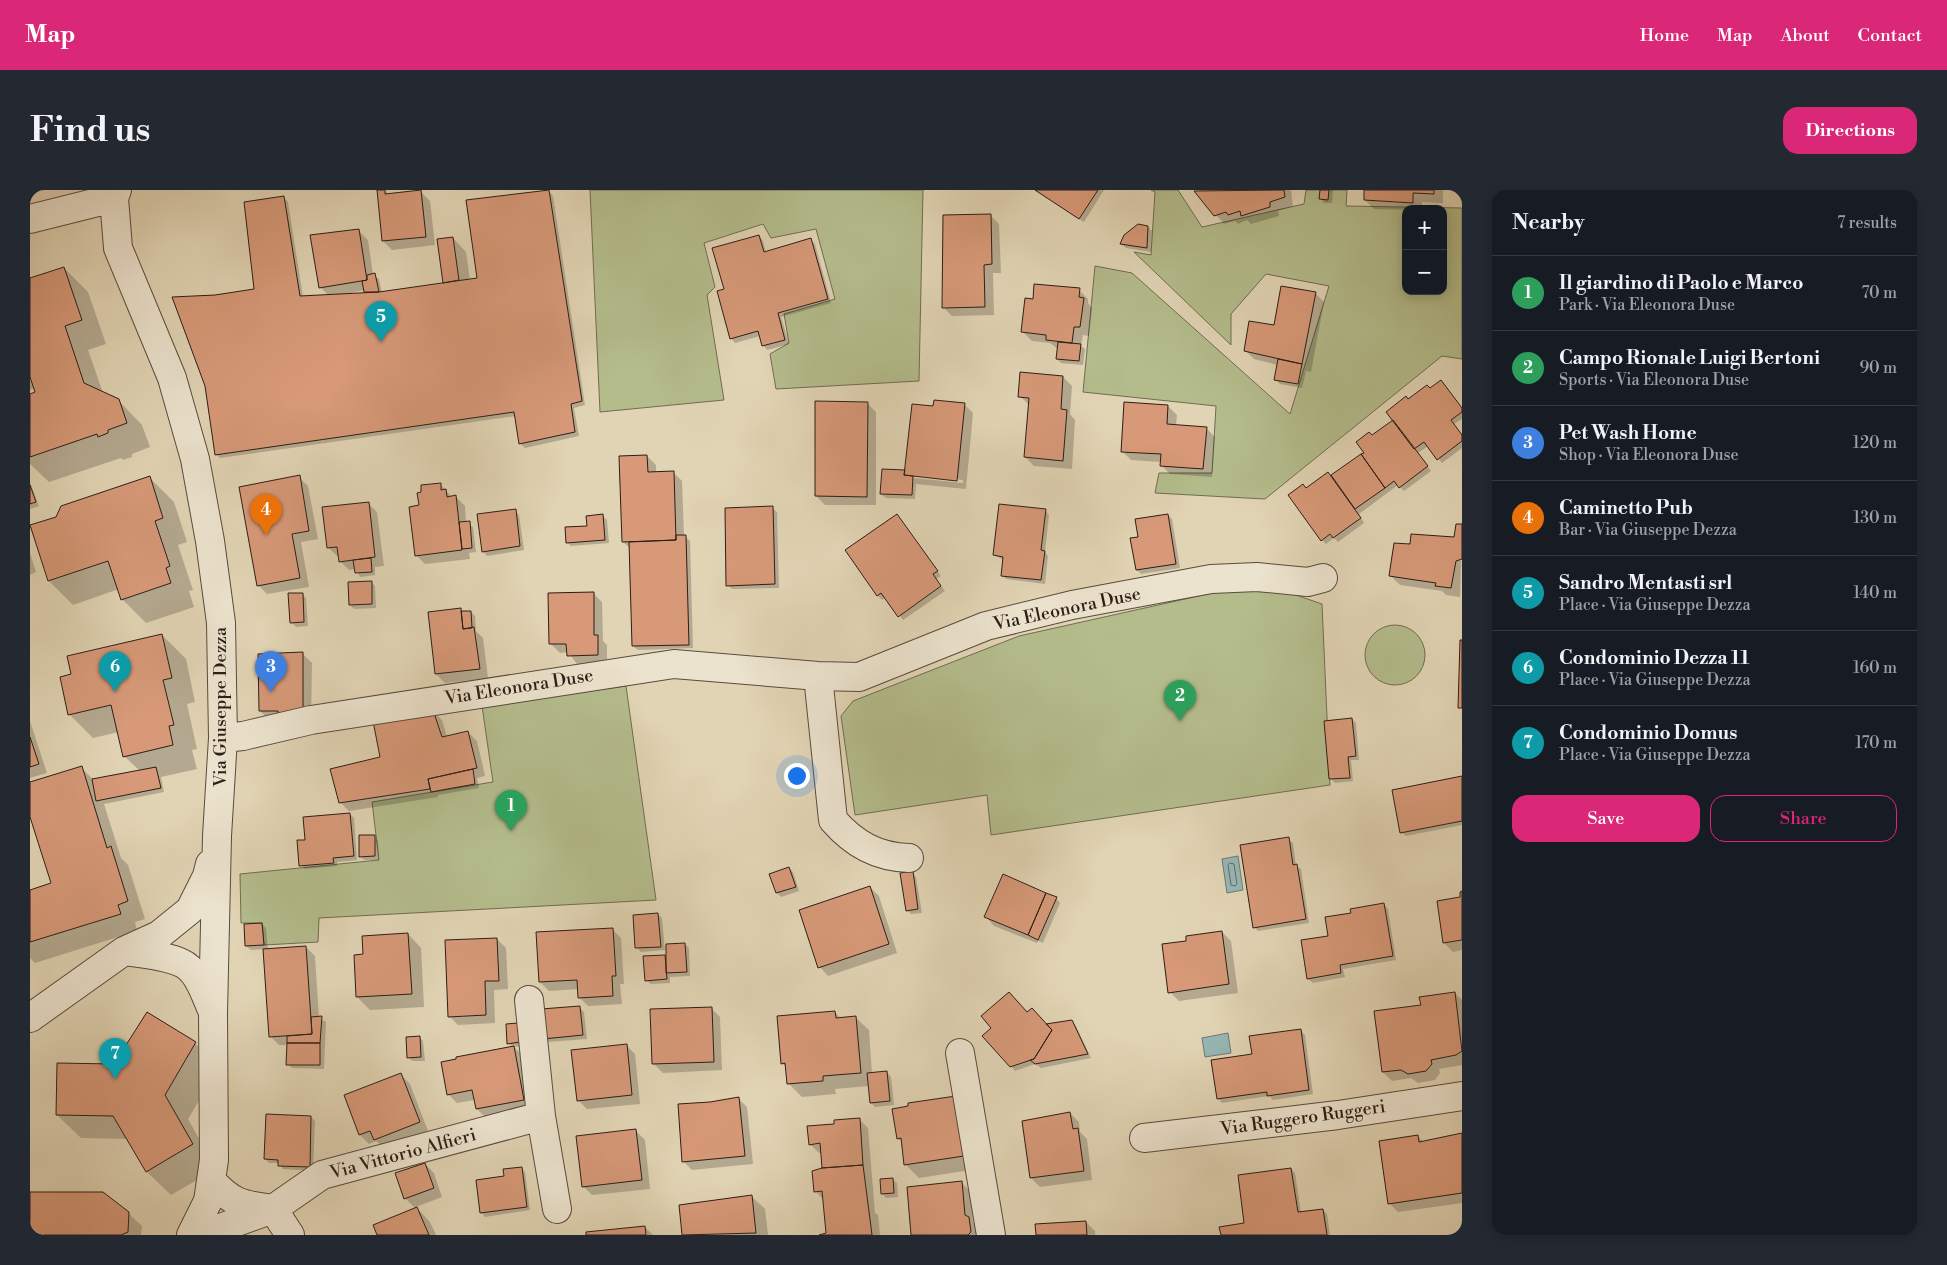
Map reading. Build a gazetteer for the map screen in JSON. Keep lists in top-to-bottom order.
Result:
{
  "streets": {
    "street": [
      "Via Eleonora Duse",
      "Via Giuseppe Dezza",
      "Via Ruggero Ruggeri",
      "Via Vittorio Alfieri"
    ]
  },
  "crossings": [
    ["Via Eleonora Duse", "Via Giuseppe Dezza"]
  ],
  "page": {
    "header": "Map",
    "nav": [
      "Home",
      "Map",
      "About",
      "Contact"
    ],
    "buttons": [
      "Directions",
      ["Save", "Share"]
    ],
    "title": "Find us",
    "heading": ["Nearby", "7 results"],
    "map_buttons": ["+", "−"],
    "list": [
      {
        "mark": "1",
        "name": "Il giardino di Paolo e Marco",
        "note": "Park · Via Eleonora Duse",
        "value": "70 m"
      },
      {
        "mark": "2",
        "name": "Campo Rionale Luigi Bertoni",
        "note": "Sports · Via Eleonora Duse",
        "value": "90 m"
      },
      {
        "mark": "3",
        "name": "Pet Wash Home",
        "note": "Shop · Via Eleonora Duse",
        "value": "120 m"
      },
      {
        "mark": "4",
        "name": "Caminetto Pub",
        "note": "Bar · Via Giuseppe Dezza",
        "value": "130 m"
      },
      {
        "mark": "5",
        "name": "Sandro Mentasti srl",
        "note": "Place · Via Giuseppe Dezza",
        "value": "140 m"
      },
      {
        "mark": "6",
        "name": "Condominio Dezza 11",
        "note": "Place · Via Giuseppe Dezza",
        "value": "160 m"
      },
      {
        "mark": "7",
        "name": "Condominio Domus",
        "note": "Place · Via Giuseppe Dezza",
        "value": "170 m"
      }
    ],
    "pins": [
      "5",
      "4",
      "3",
      "6",
      "2",
      "1",
      "7"
    ]
  }
}
